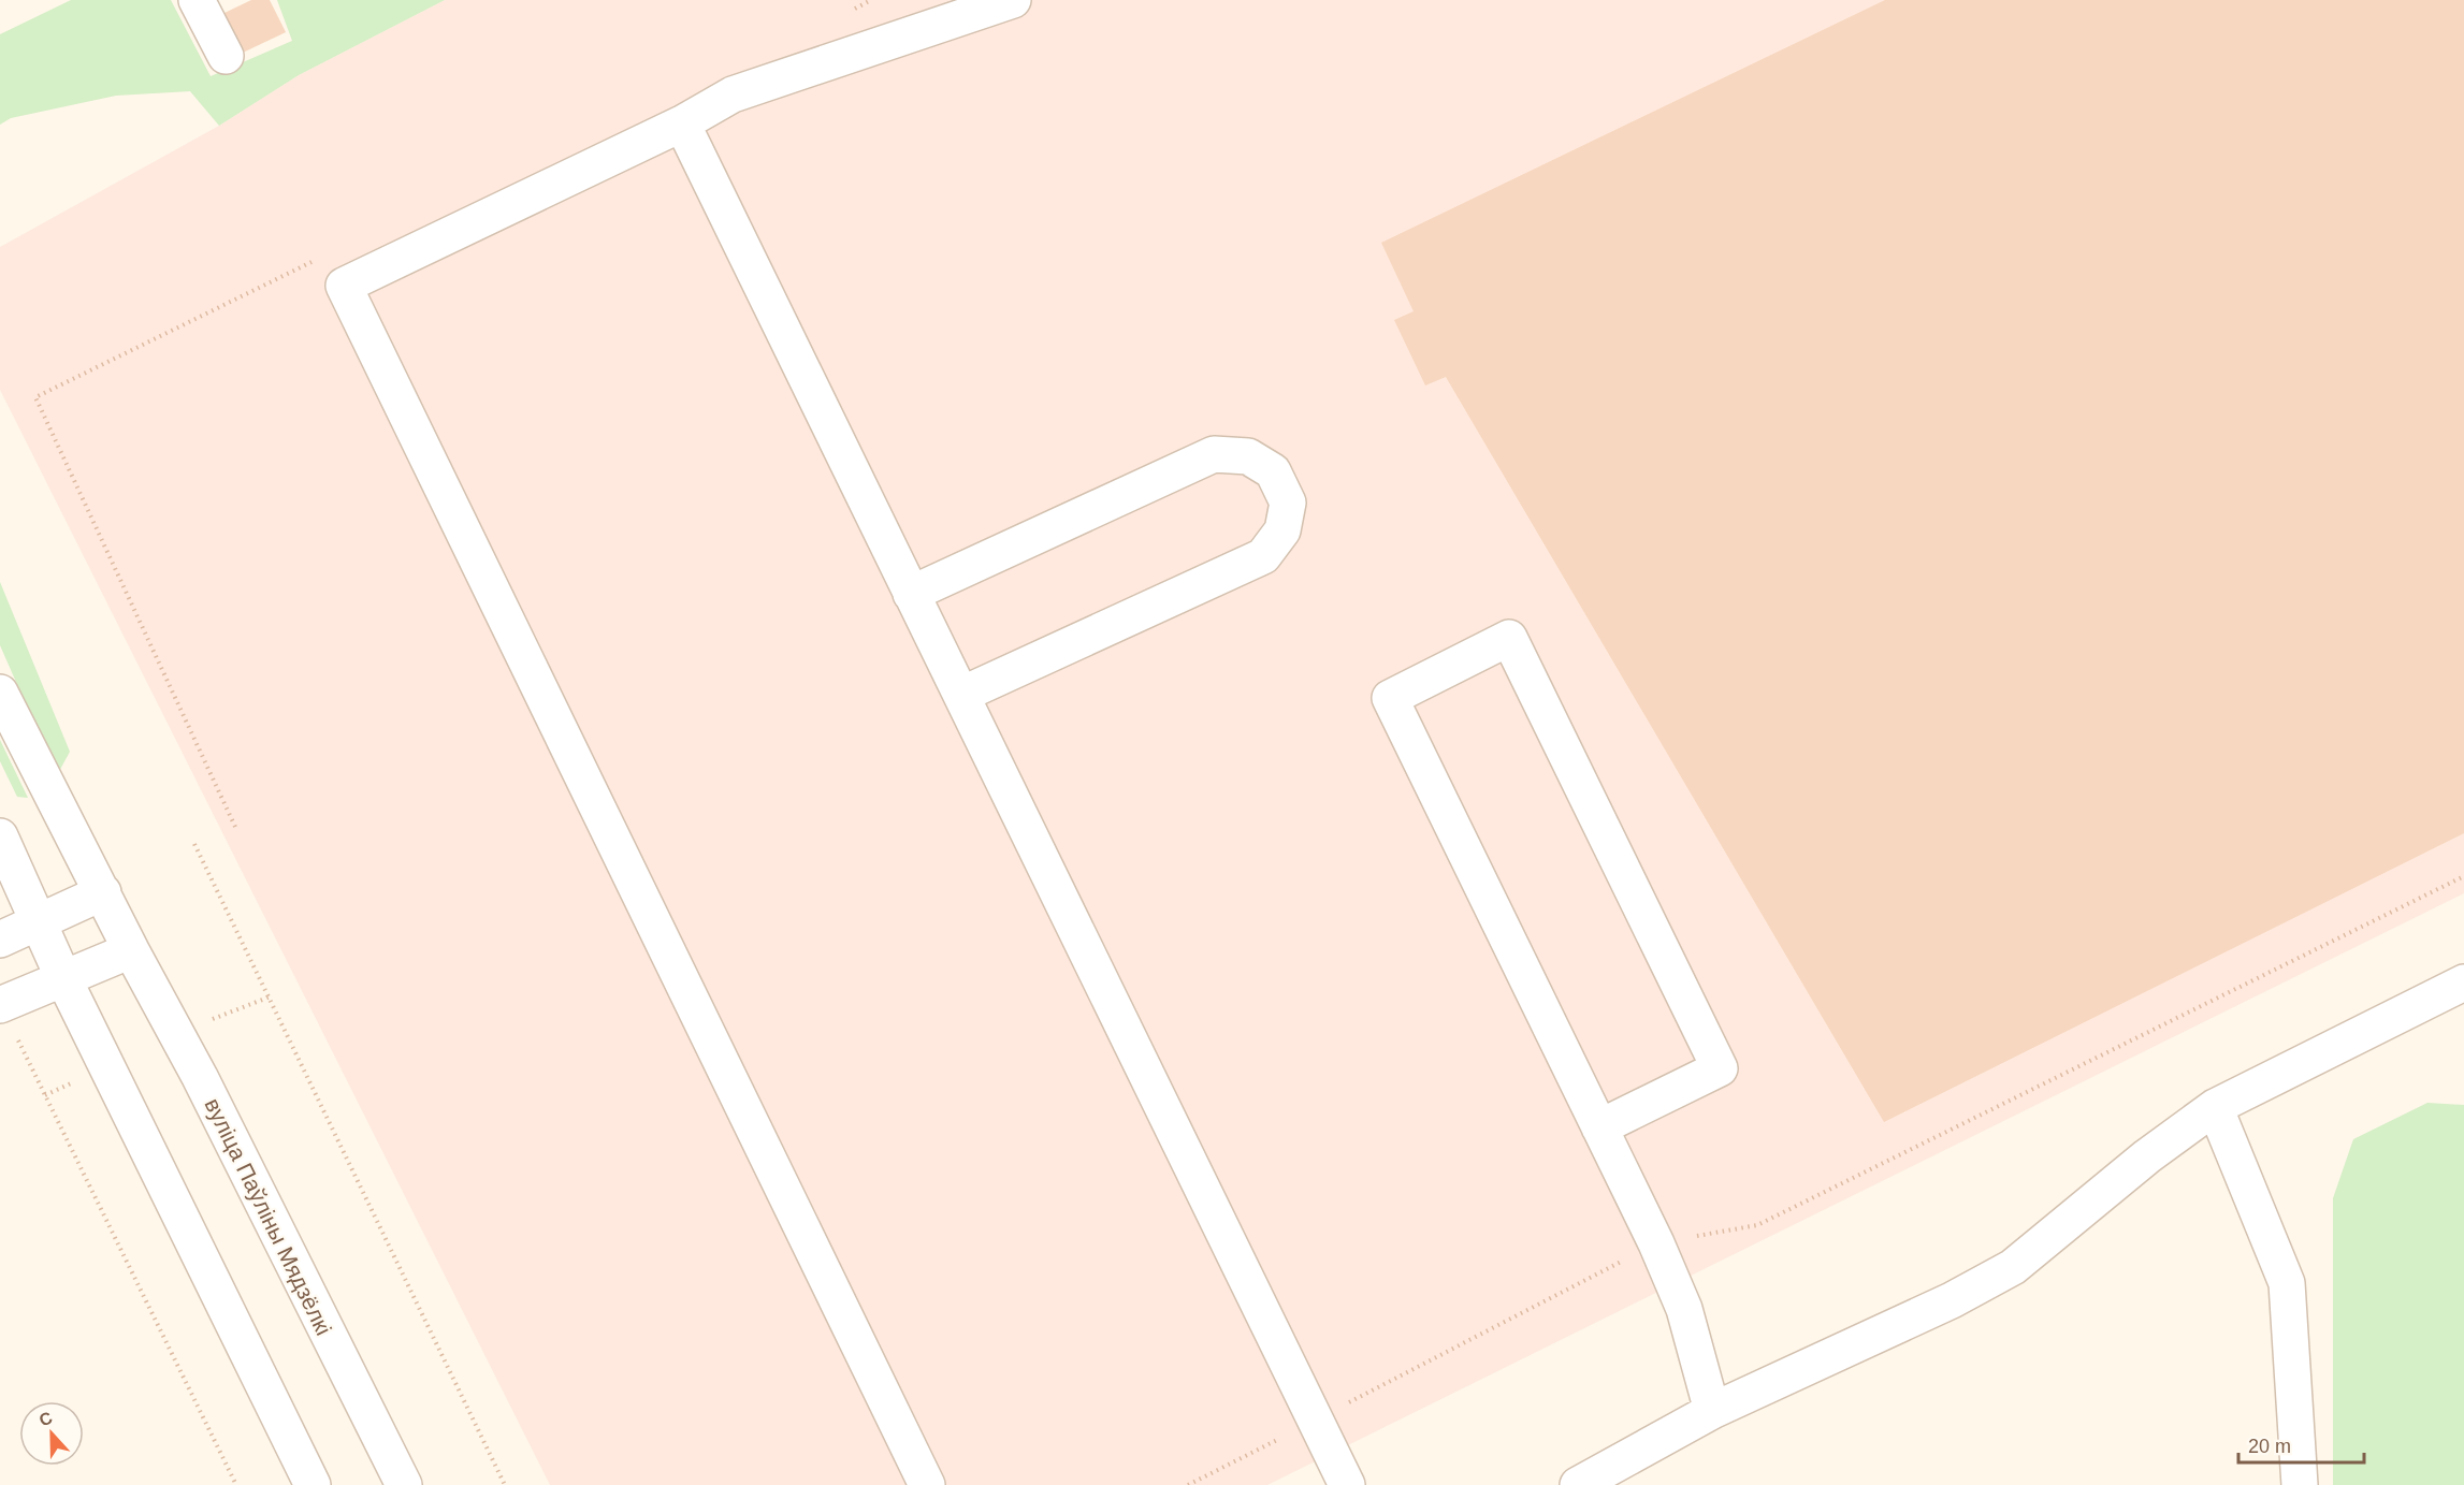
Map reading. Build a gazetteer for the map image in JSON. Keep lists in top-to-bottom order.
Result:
{
  "streets": {
    "street": ["вуліца Паўліны Мядзёлкі"]
  },
  "scale_bar": "20 m",
  "north": "top"
}
